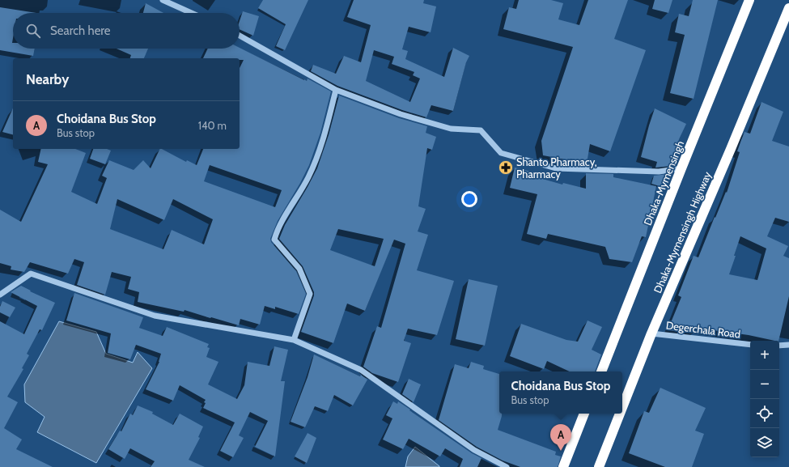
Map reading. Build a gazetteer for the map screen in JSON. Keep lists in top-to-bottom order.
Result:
{
  "streets": {
    "highway": ["Dhaka-Mymensingh", "Dhaka-Mymensingh Highway"],
    "street": ["Degerchala Road"]
  },
  "crossings": [
    ["Dhaka-Mymensingh Highway", "Degerchala Road"]
  ],
  "places": {
    "pharmacy": ["Shanto Pharmacy, Pharmacy"]
  },
  "page": {
    "search": "Search here",
    "heading": "Nearby",
    "list": [
      {
        "mark": "A",
        "name": "Choidana Bus Stop",
        "note": "Bus stop",
        "value": "140 m"
      }
    ],
    "map_buttons": ["+", "−"],
    "popup": ["Choidana Bus Stop", "Bus stop"],
    "pins": "A"
  }
}
